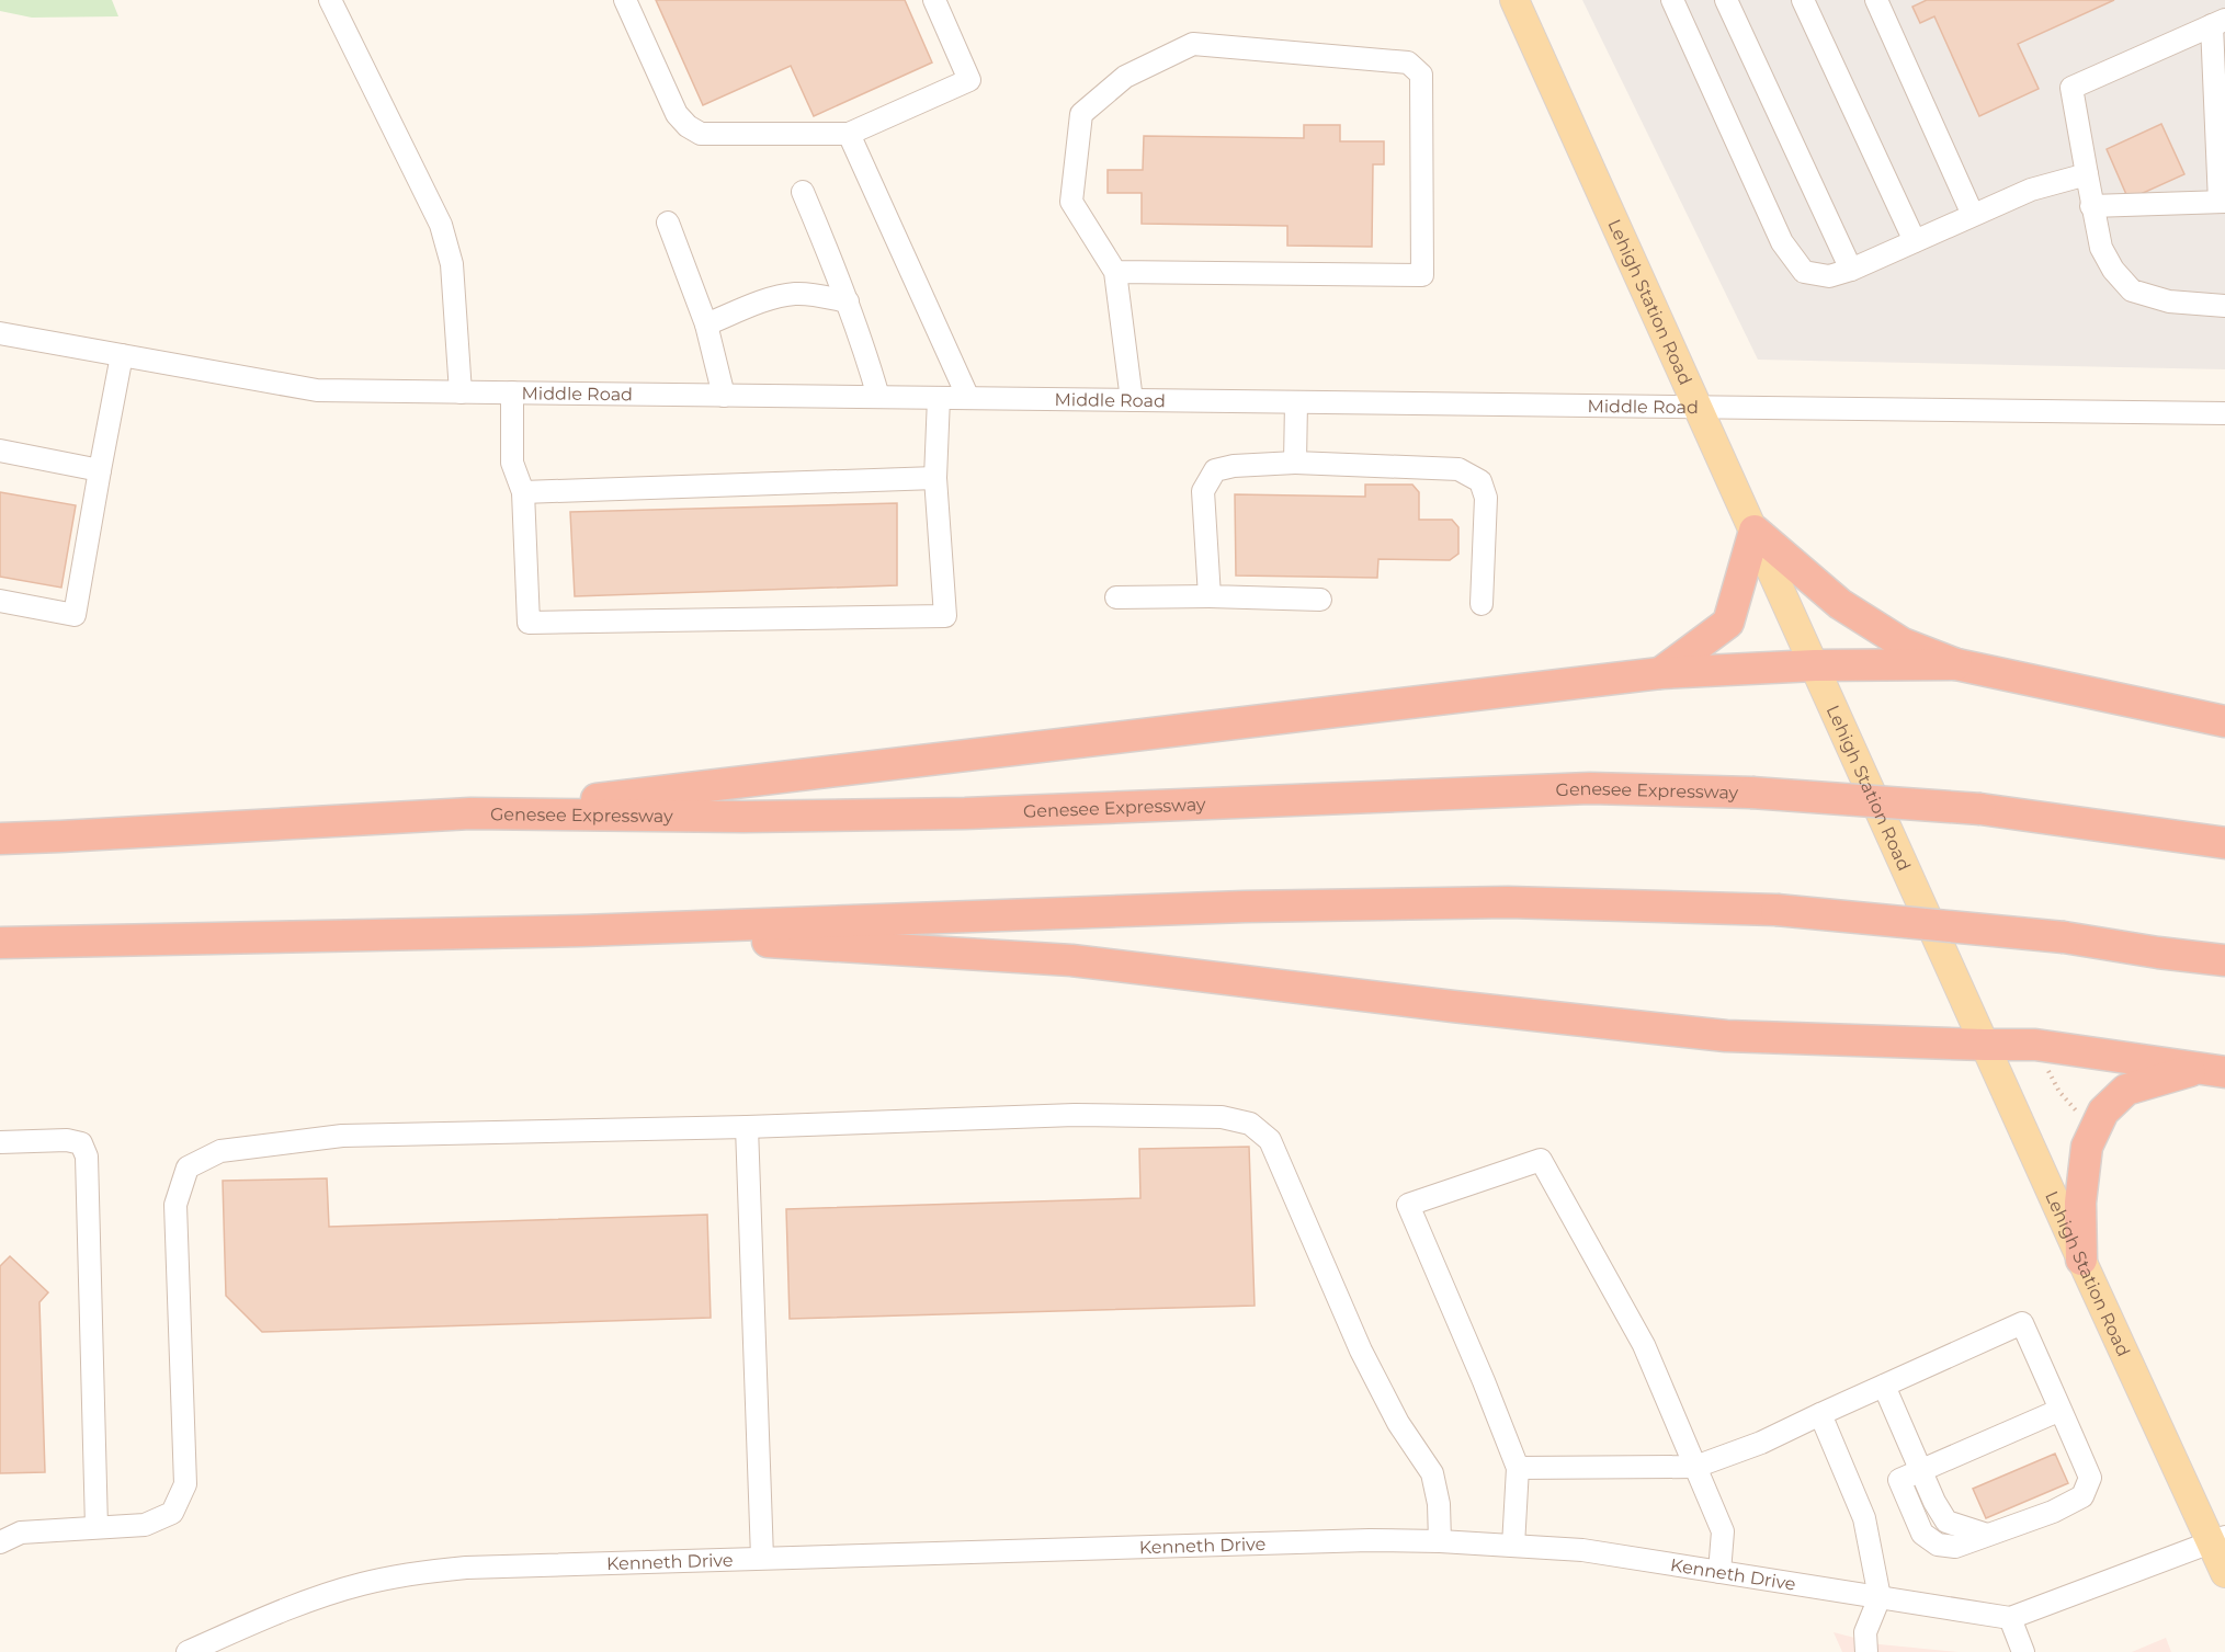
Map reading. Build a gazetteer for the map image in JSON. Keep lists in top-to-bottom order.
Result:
{
  "streets": {
    "highway": ["Genesee Expressway"],
    "main road": ["Lehigh Station Road"],
    "street": ["Middle Road", "Kenneth Drive"]
  },
  "crossings": [
    ["Lehigh Station Road", "Middle Road"],
    ["Lehigh Station Road", "Kenneth Drive"]
  ]
}
